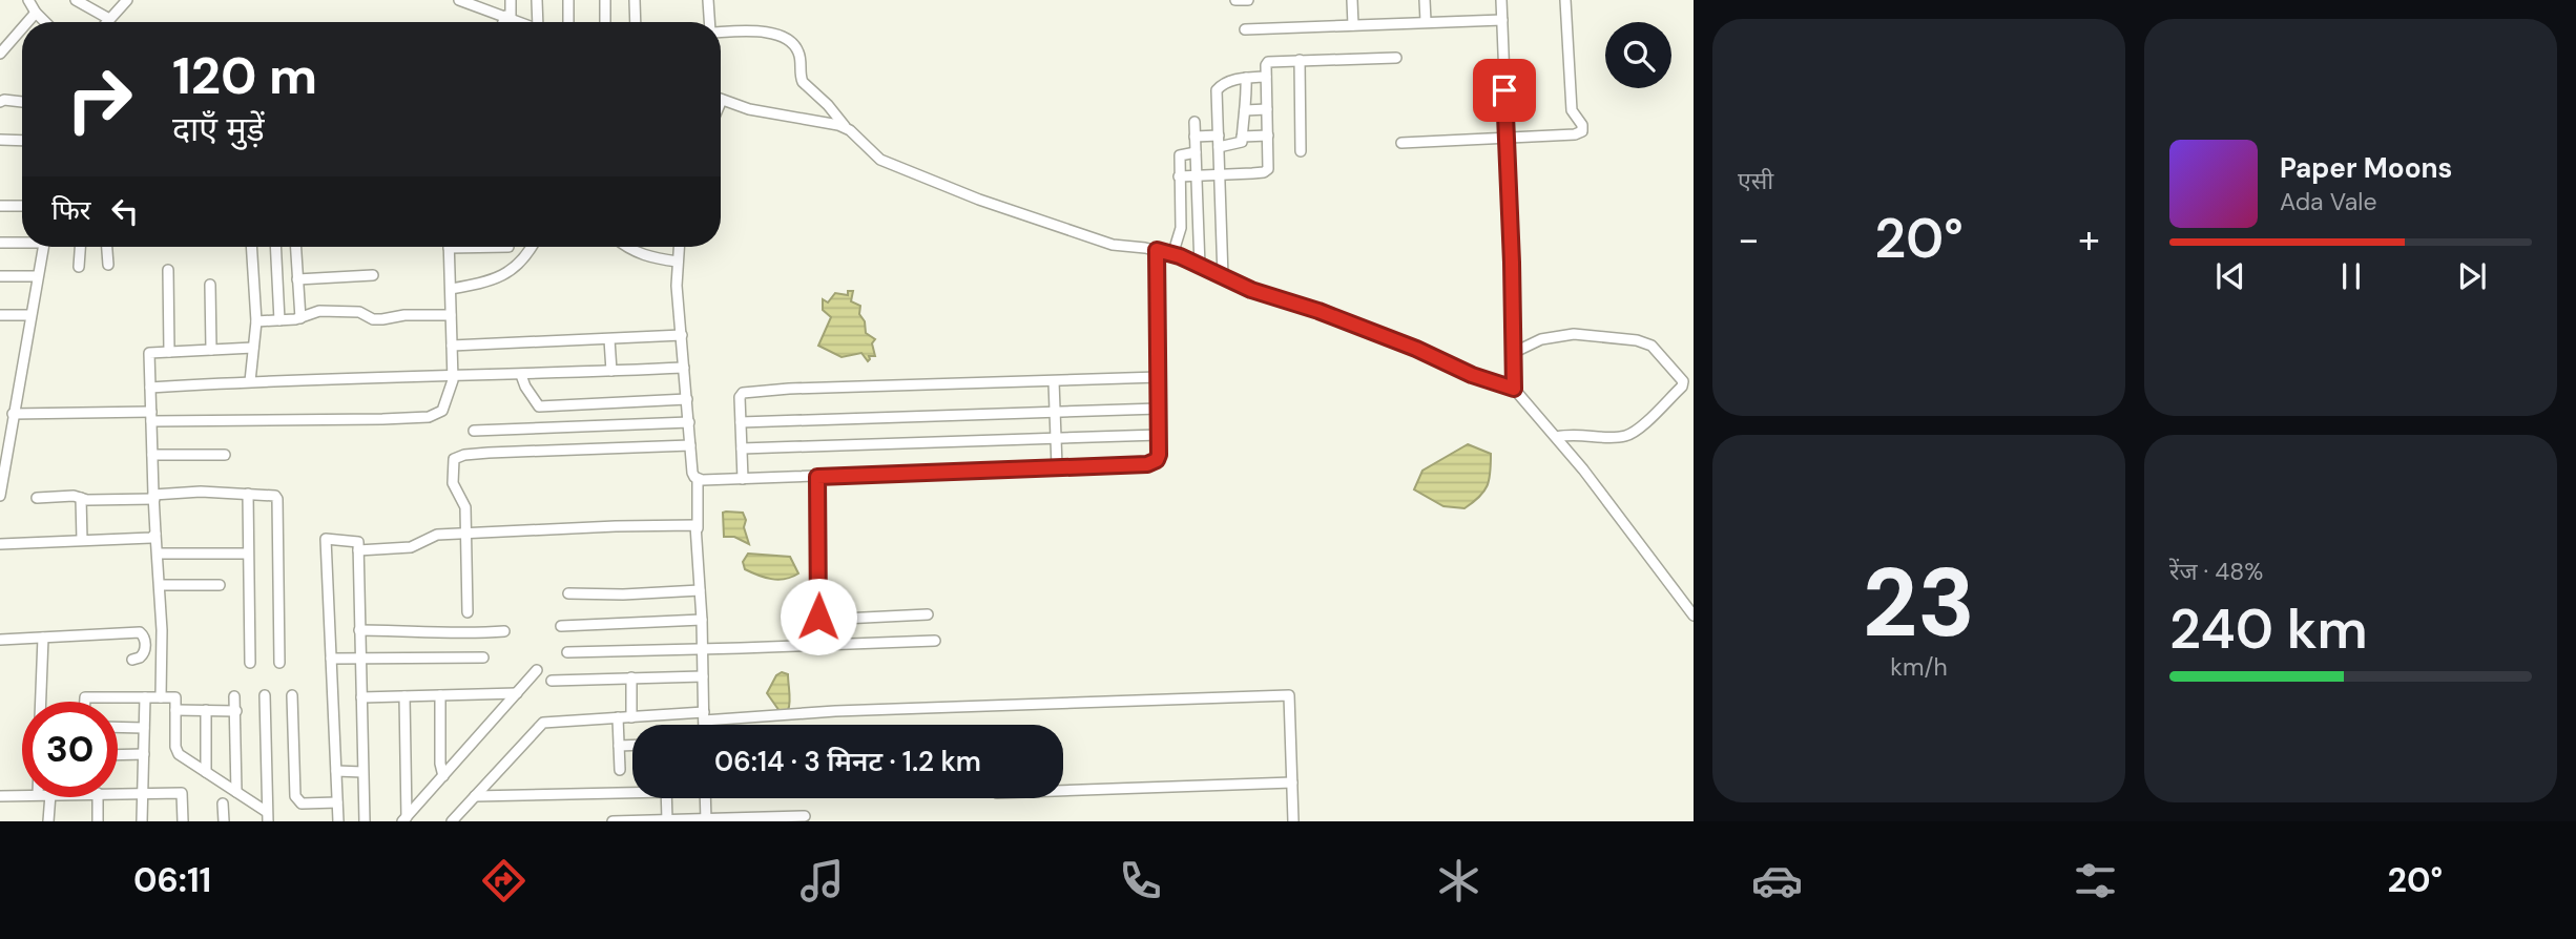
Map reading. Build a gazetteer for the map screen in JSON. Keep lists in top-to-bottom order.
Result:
{
  "page": {
    "tile": [
      "एसी",
      ["23", "km/h"],
      ["रेंज · 48%", "240 km"]
    ],
    "turn": ["120 m", "दाएँ मुड़ें"],
    "song": ["Paper Moons", "Ada Vale"],
    "then": "फिर",
    "heat": ["−", "20°", "+"],
    "limit": "30",
    "trip": "06:14 · 3 मिनट · 1.2 km",
    "tabs": ["06:11", "20°"]
  }
}
